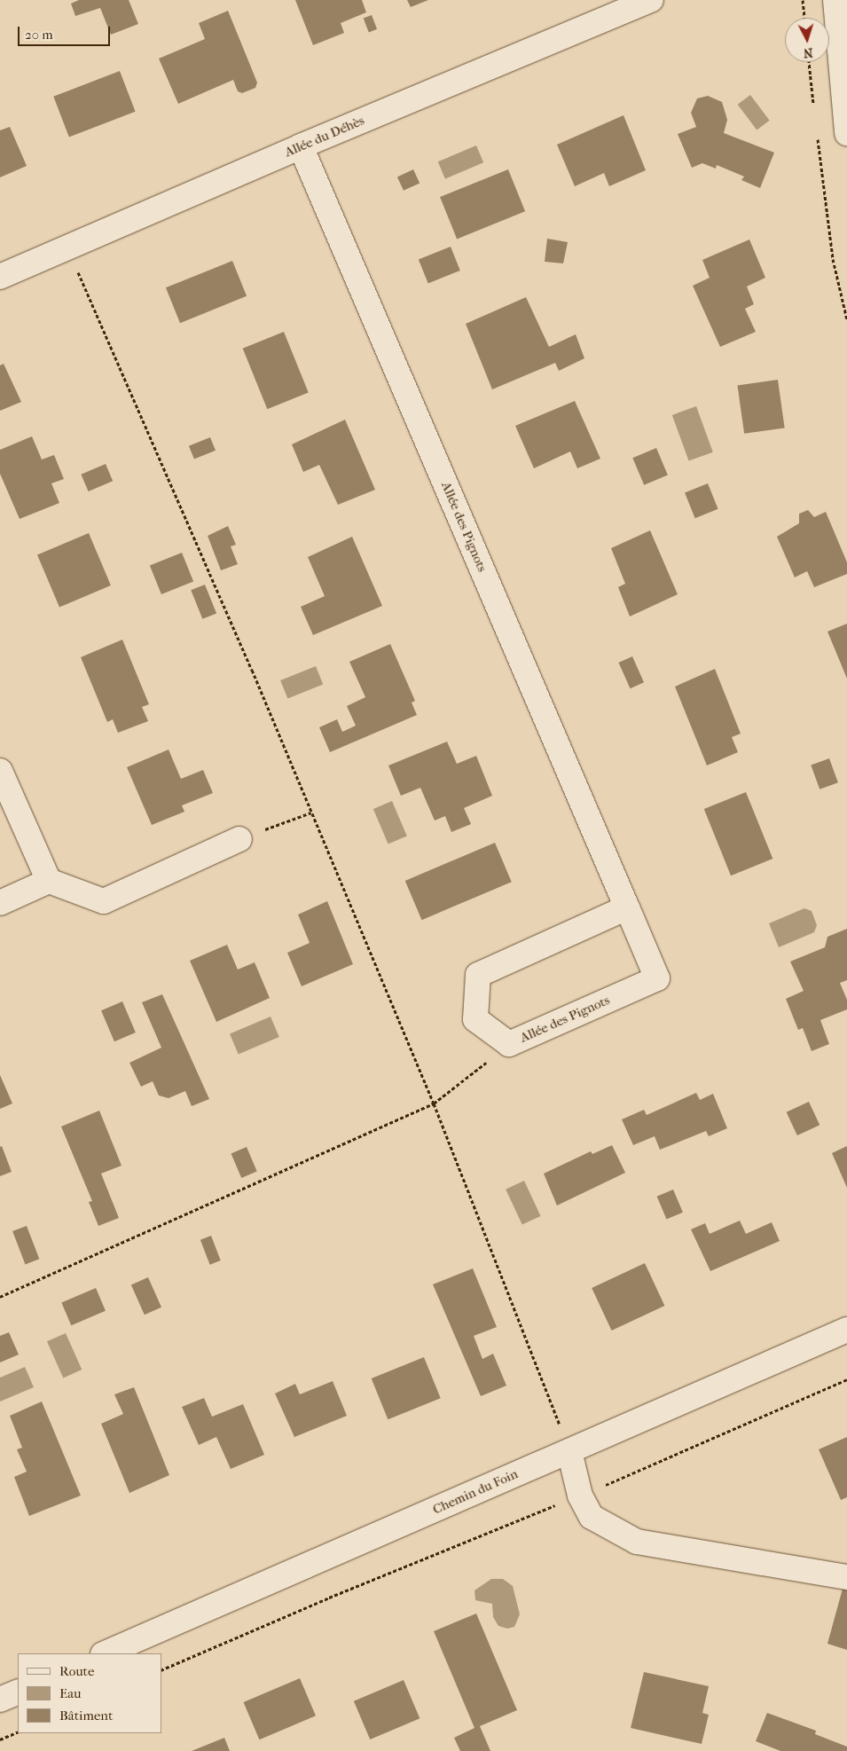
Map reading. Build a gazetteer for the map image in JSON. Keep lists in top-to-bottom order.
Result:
{
  "streets": {
    "street": ["Allée du Déhès", "Allée des Pignots", "Chemin du Foin"]
  },
  "crossings": [
    ["Allée du Déhès", "Allée des Pignots"]
  ],
  "legend": ["Route", "Eau", "Bâtiment"],
  "scale_bar": "20 m",
  "north": "bottom"
}
